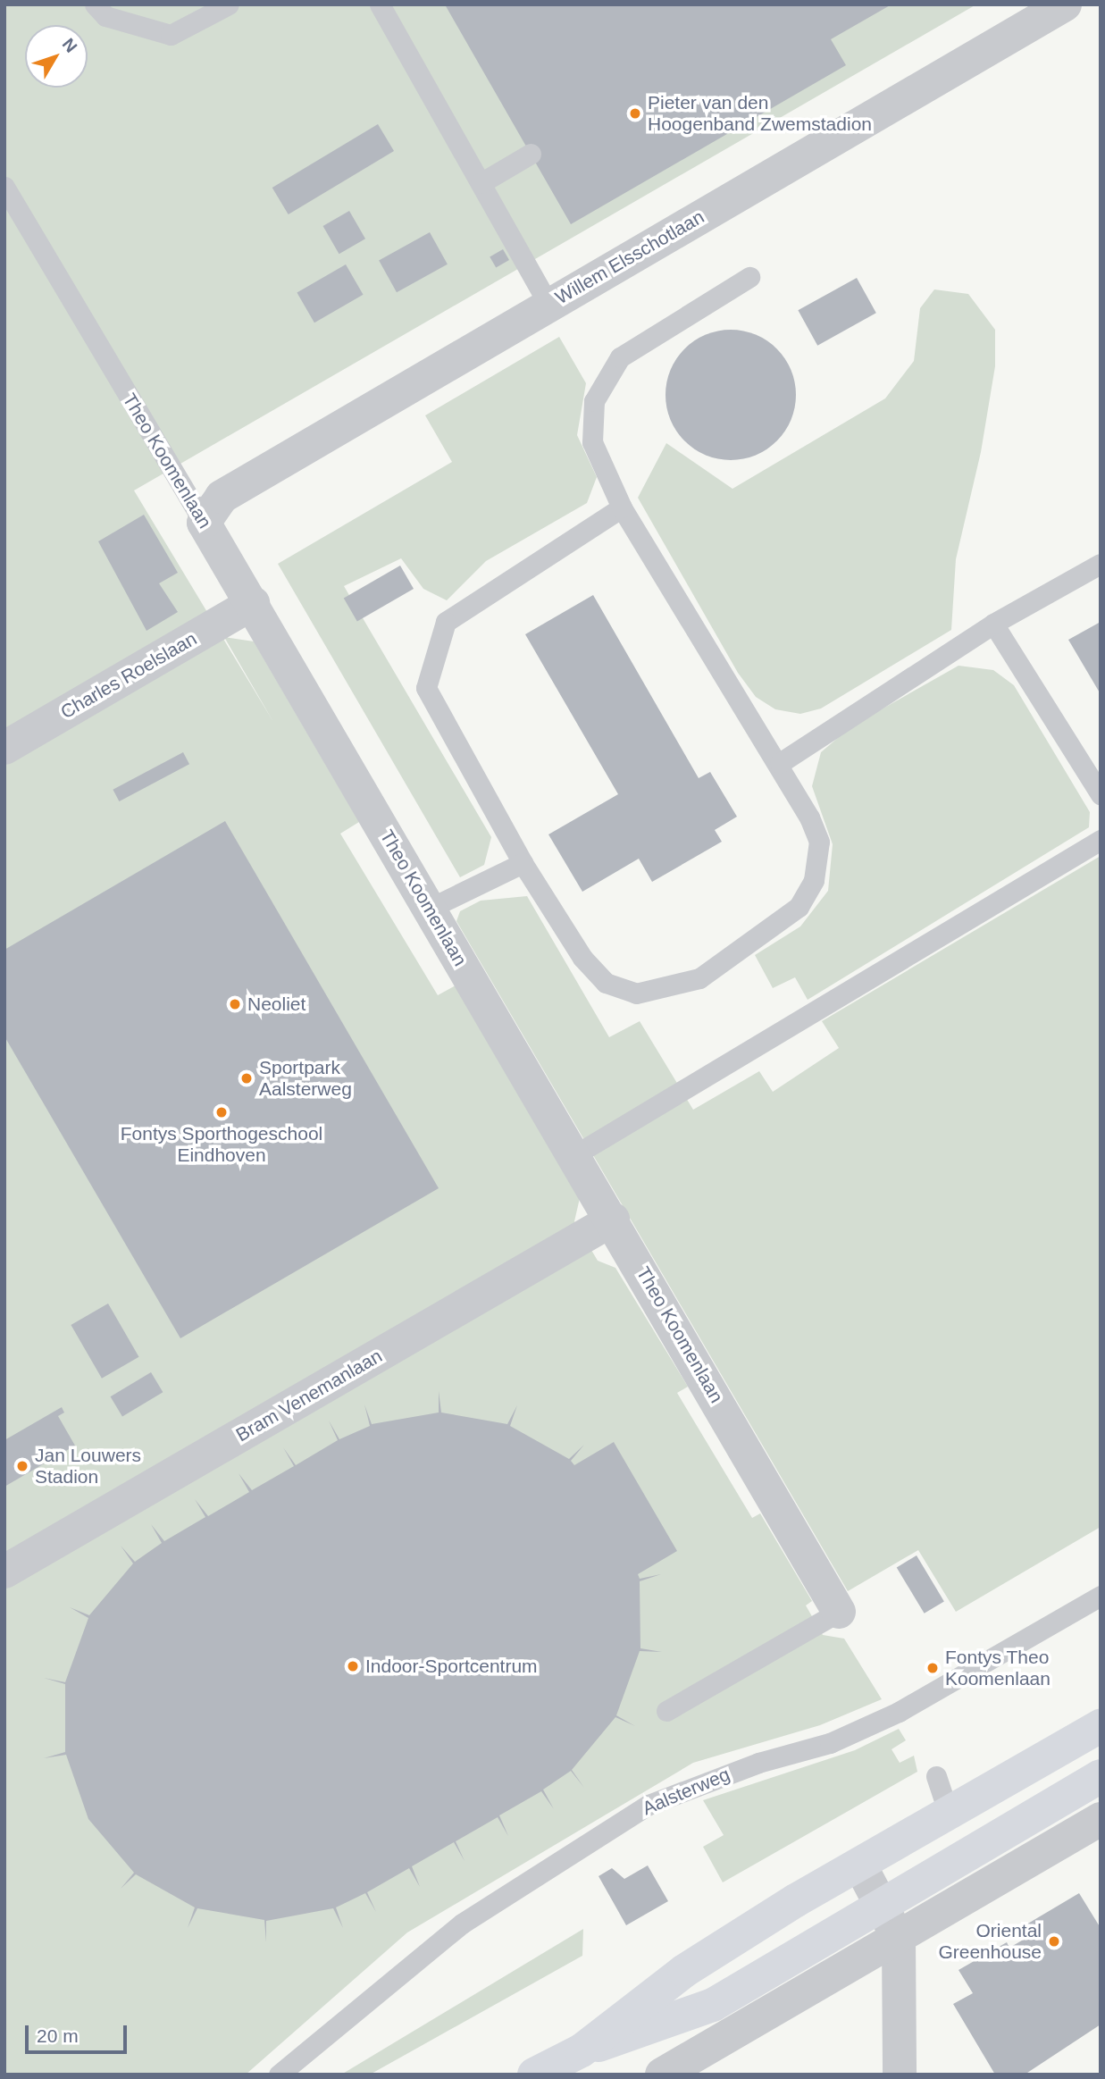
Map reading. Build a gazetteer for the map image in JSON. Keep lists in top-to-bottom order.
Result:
{
  "streets": {
    "street": [
      "Willem Elsschotlaan",
      "Theo Koomenlaan",
      "Charles Roelslaan",
      "Bram Venemanlaan"
    ],
    "lane": ["Aalsterweg"]
  },
  "crossings": [
    ["Willem Elsschotlaan", "Theo Koomenlaan"],
    ["Theo Koomenlaan", "Charles Roelslaan"],
    ["Theo Koomenlaan", "Bram Venemanlaan"]
  ],
  "places": [
    "Pieter van den Hoogenband Zwemstadion",
    "Neoliet",
    "Sportpark Aalsterweg",
    "Fontys Sporthogeschool Eindhoven",
    "Jan Louwers Stadion",
    "Indoor-Sportcentrum",
    "Fontys Theo Koomenlaan",
    "Oriental Greenhouse"
  ],
  "scale_bar": "20 m",
  "north": "top right"
}
